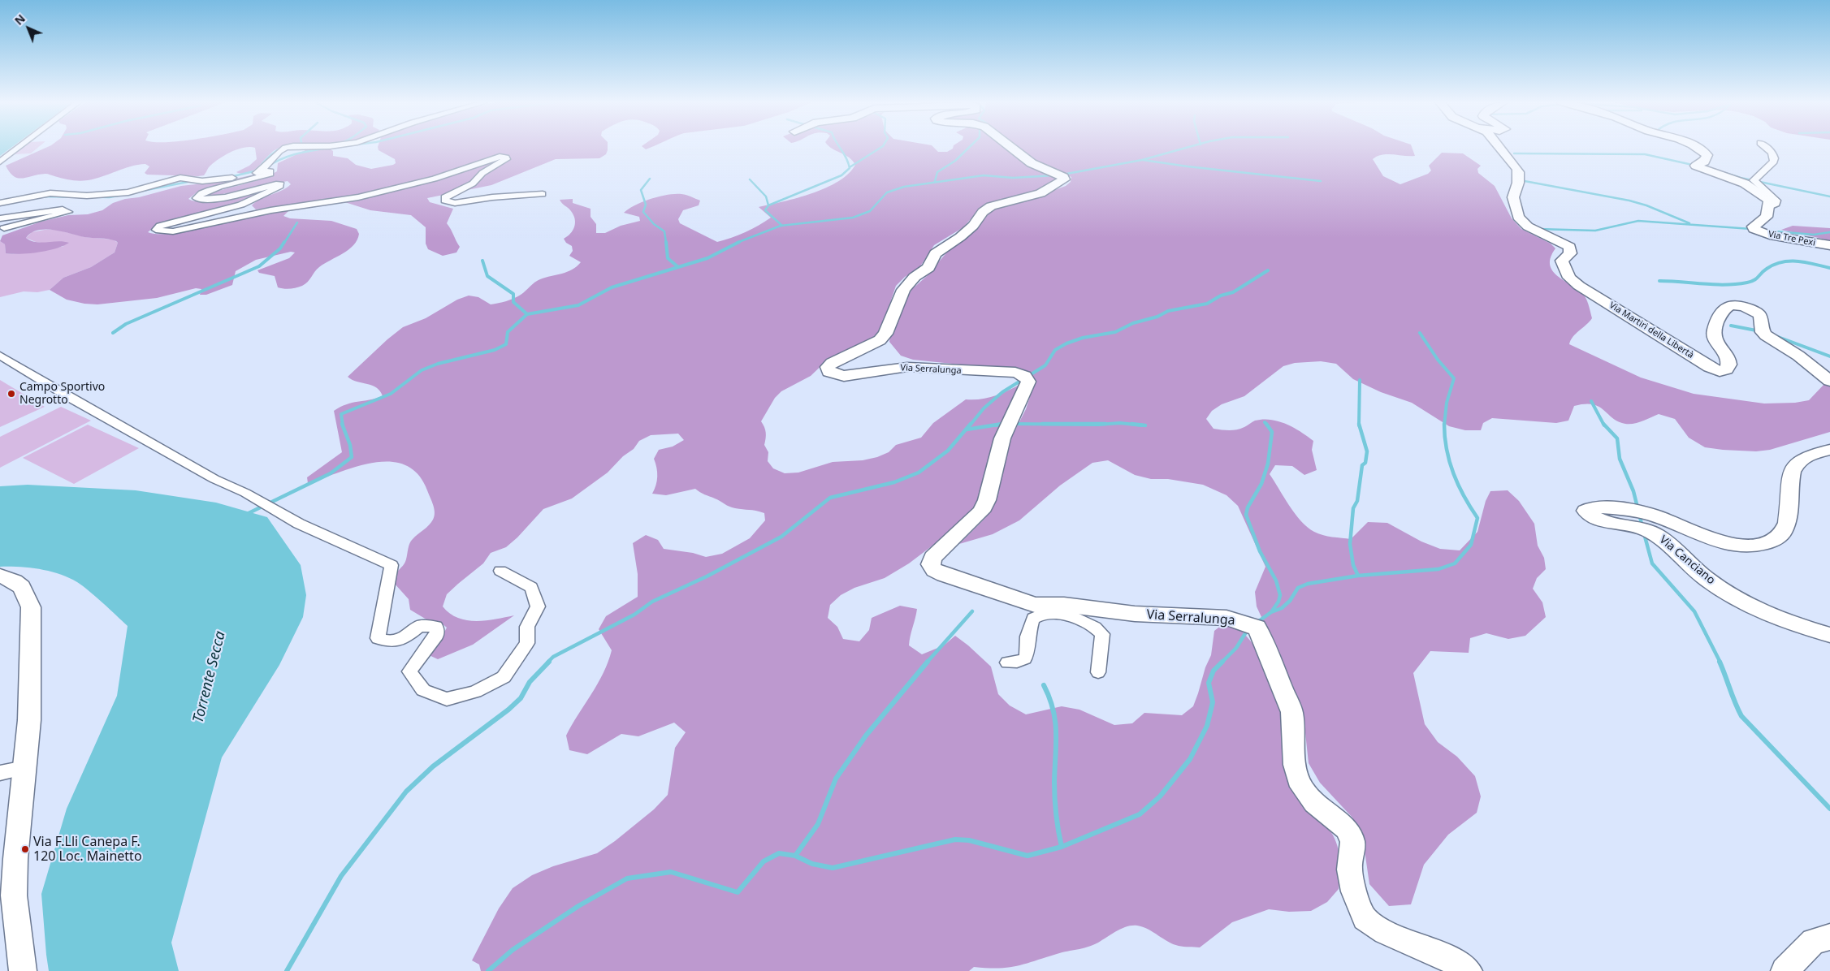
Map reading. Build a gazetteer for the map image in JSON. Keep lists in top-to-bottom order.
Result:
{
  "streets": {
    "street": [
      "Via Tre Pexi",
      "Via Martiri della Libertà",
      "Via Serralunga",
      "Via Canciano"
    ]
  },
  "water": ["Torrente Secca"],
  "places": ["Campo Sportivo Negrotto", "Via F.Lli Canepa F. 120 Loc. Mainetto"],
  "north": "top left"
}
